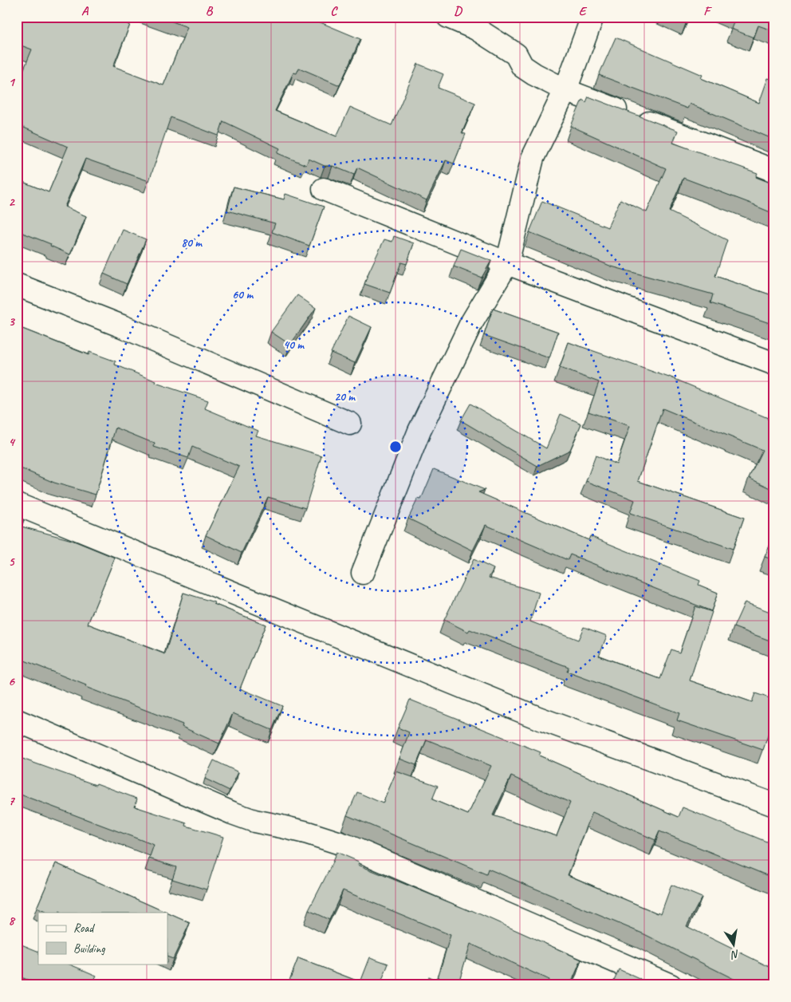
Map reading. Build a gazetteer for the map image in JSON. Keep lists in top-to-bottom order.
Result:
{
  "legend": ["Road", "Building"],
  "north": "bottom",
  "grid": {
    "columns": [
      "A",
      "B",
      "C",
      "D",
      "E",
      "F"
    ],
    "rows": [
      "1",
      "2",
      "3",
      "4",
      "5",
      "6",
      "7",
      "8"
    ]
  },
  "rings": [
    "80 m",
    "60 m",
    "40 m",
    "20 m"
  ]
}
